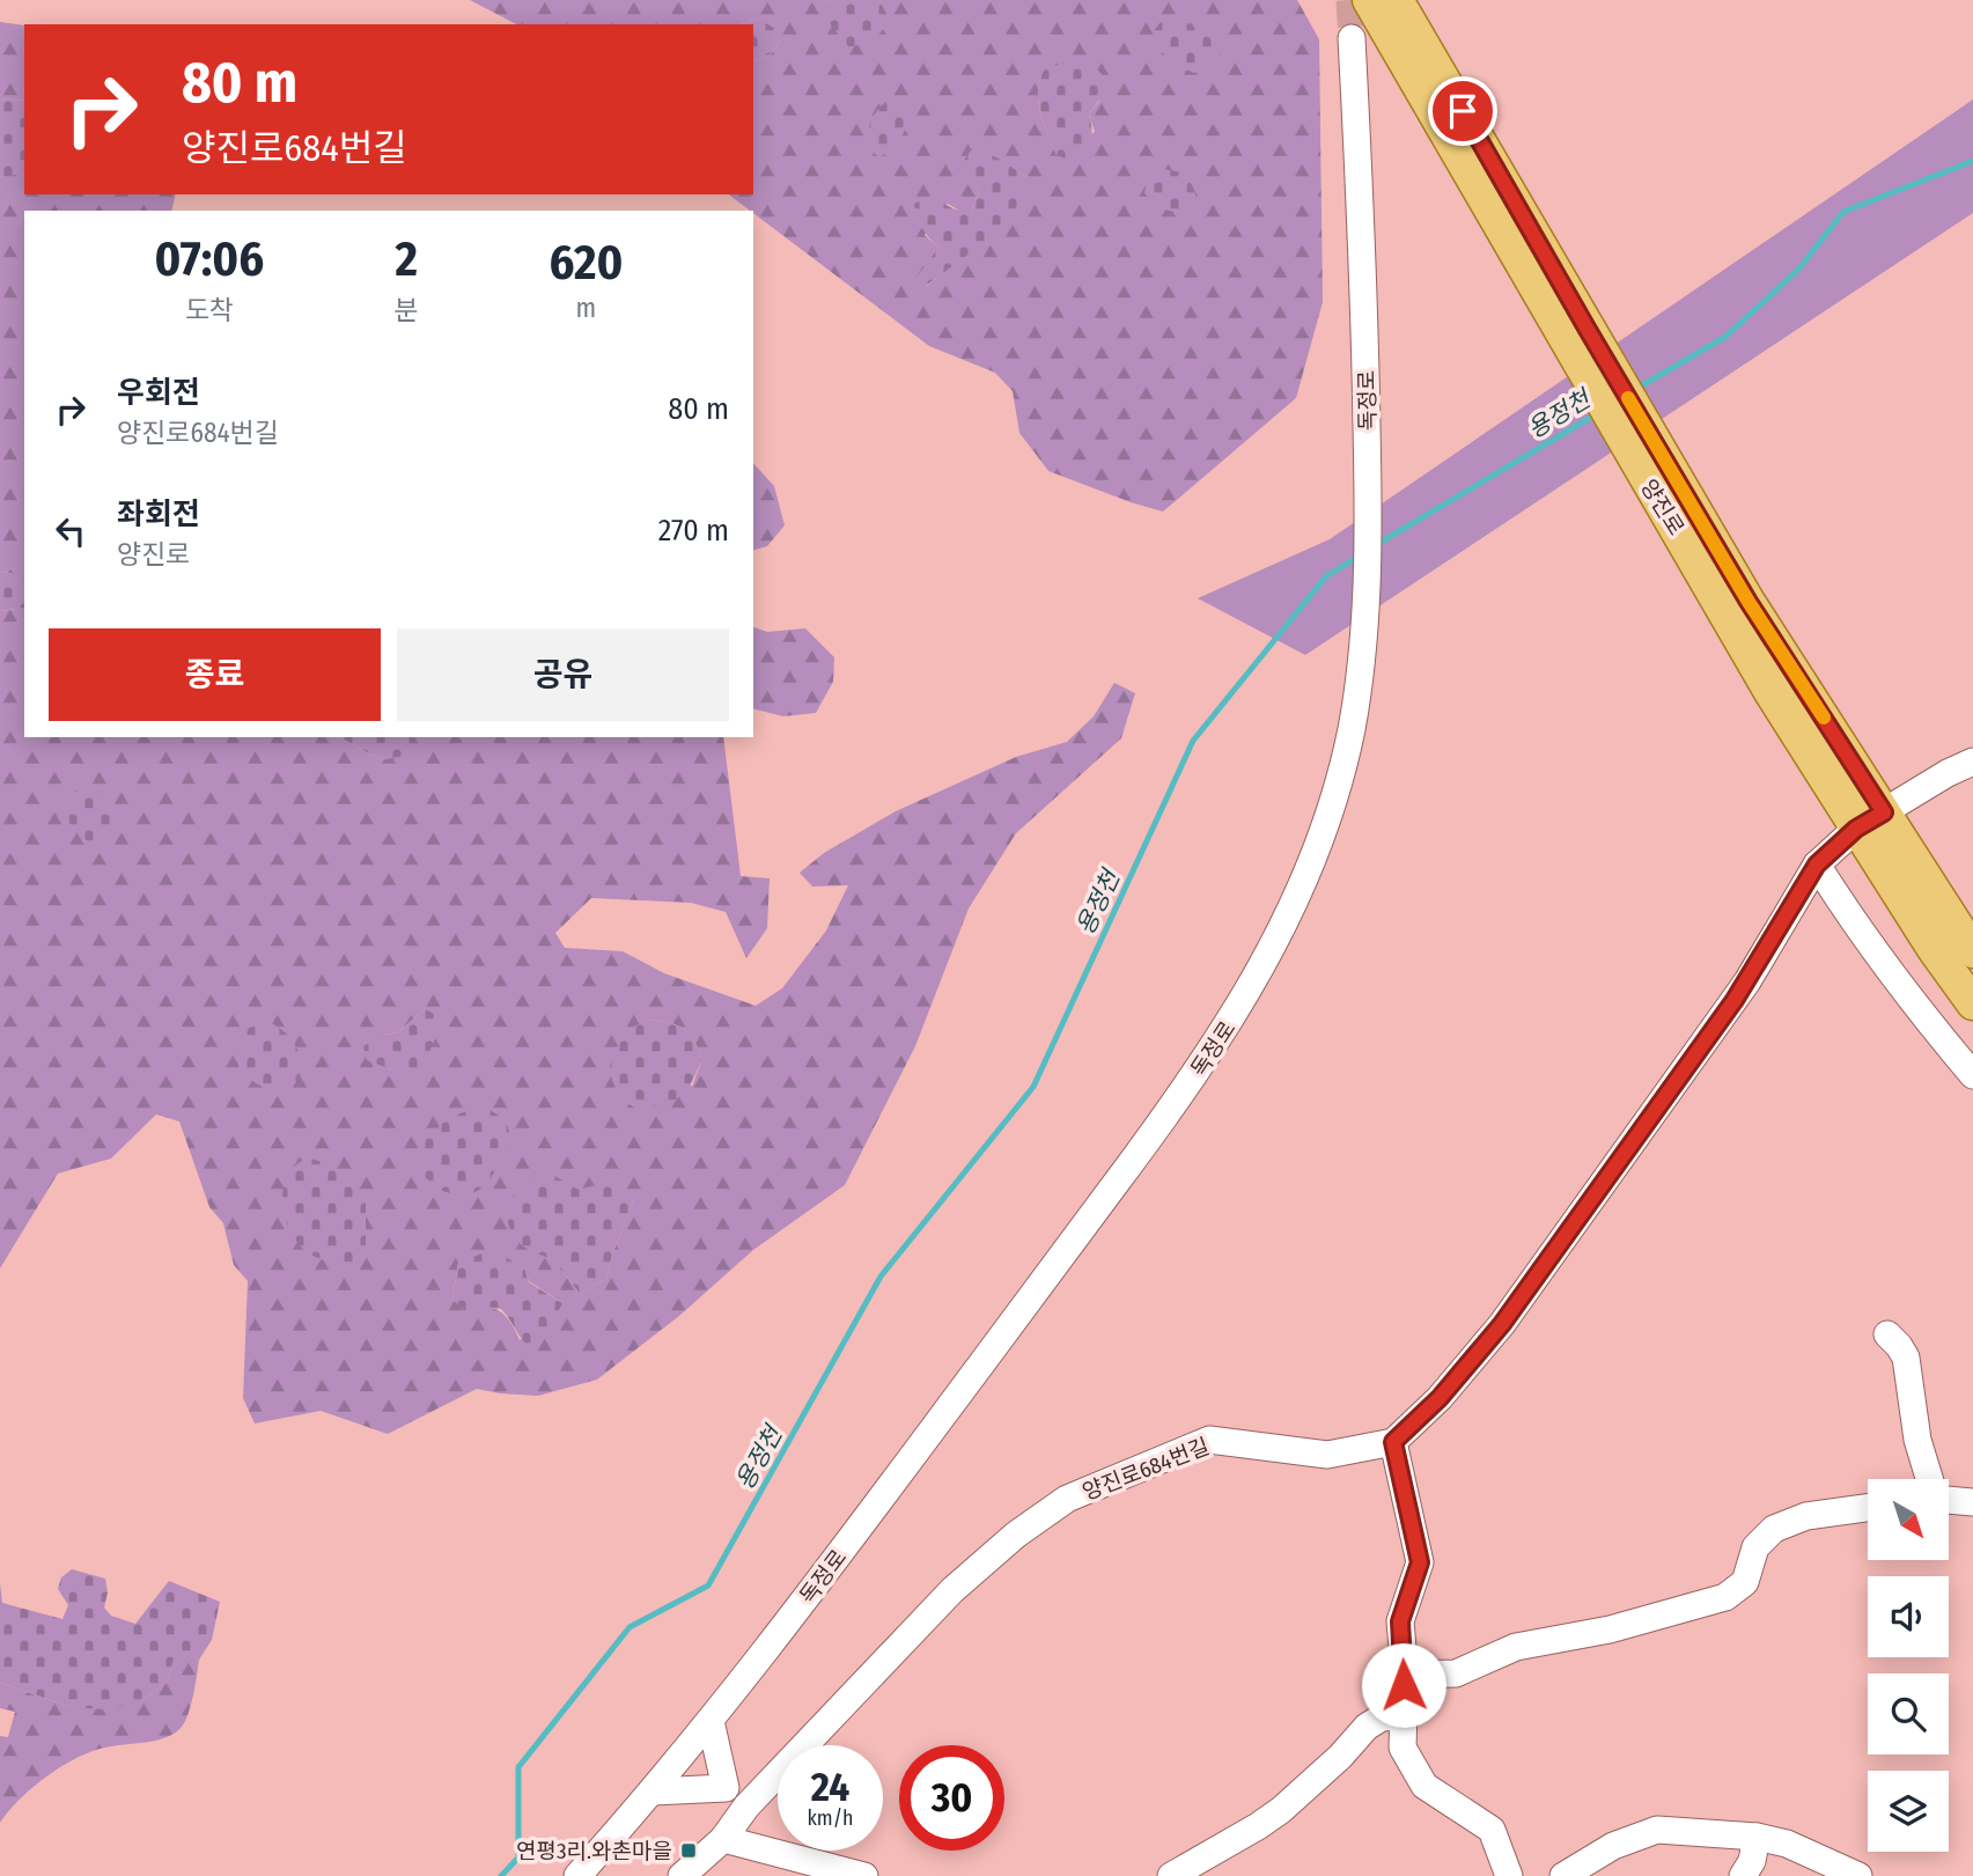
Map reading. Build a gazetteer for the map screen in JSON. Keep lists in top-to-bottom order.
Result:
{
  "streets": {
    "main road": ["양진로"],
    "street": ["독정로", "양진로684번길"]
  },
  "water": ["용정천"],
  "places": {
    "transit": ["연평3리.와촌마을"]
  },
  "north": "bottom right",
  "page": {
    "turn": ["80 m", "양진로684번길"],
    "eta": [
      "07:06",
      "도착",
      "2",
      "분",
      "620",
      "m"
    ],
    "list": [
      {
        "name": "우회전",
        "note": "양진로684번길",
        "value": "80 m"
      },
      {
        "name": "좌회전",
        "note": "양진로",
        "value": "270 m"
      }
    ],
    "buttons": ["종료", "공유"],
    "speed": "24 km/h",
    "limit": "30"
  }
}
